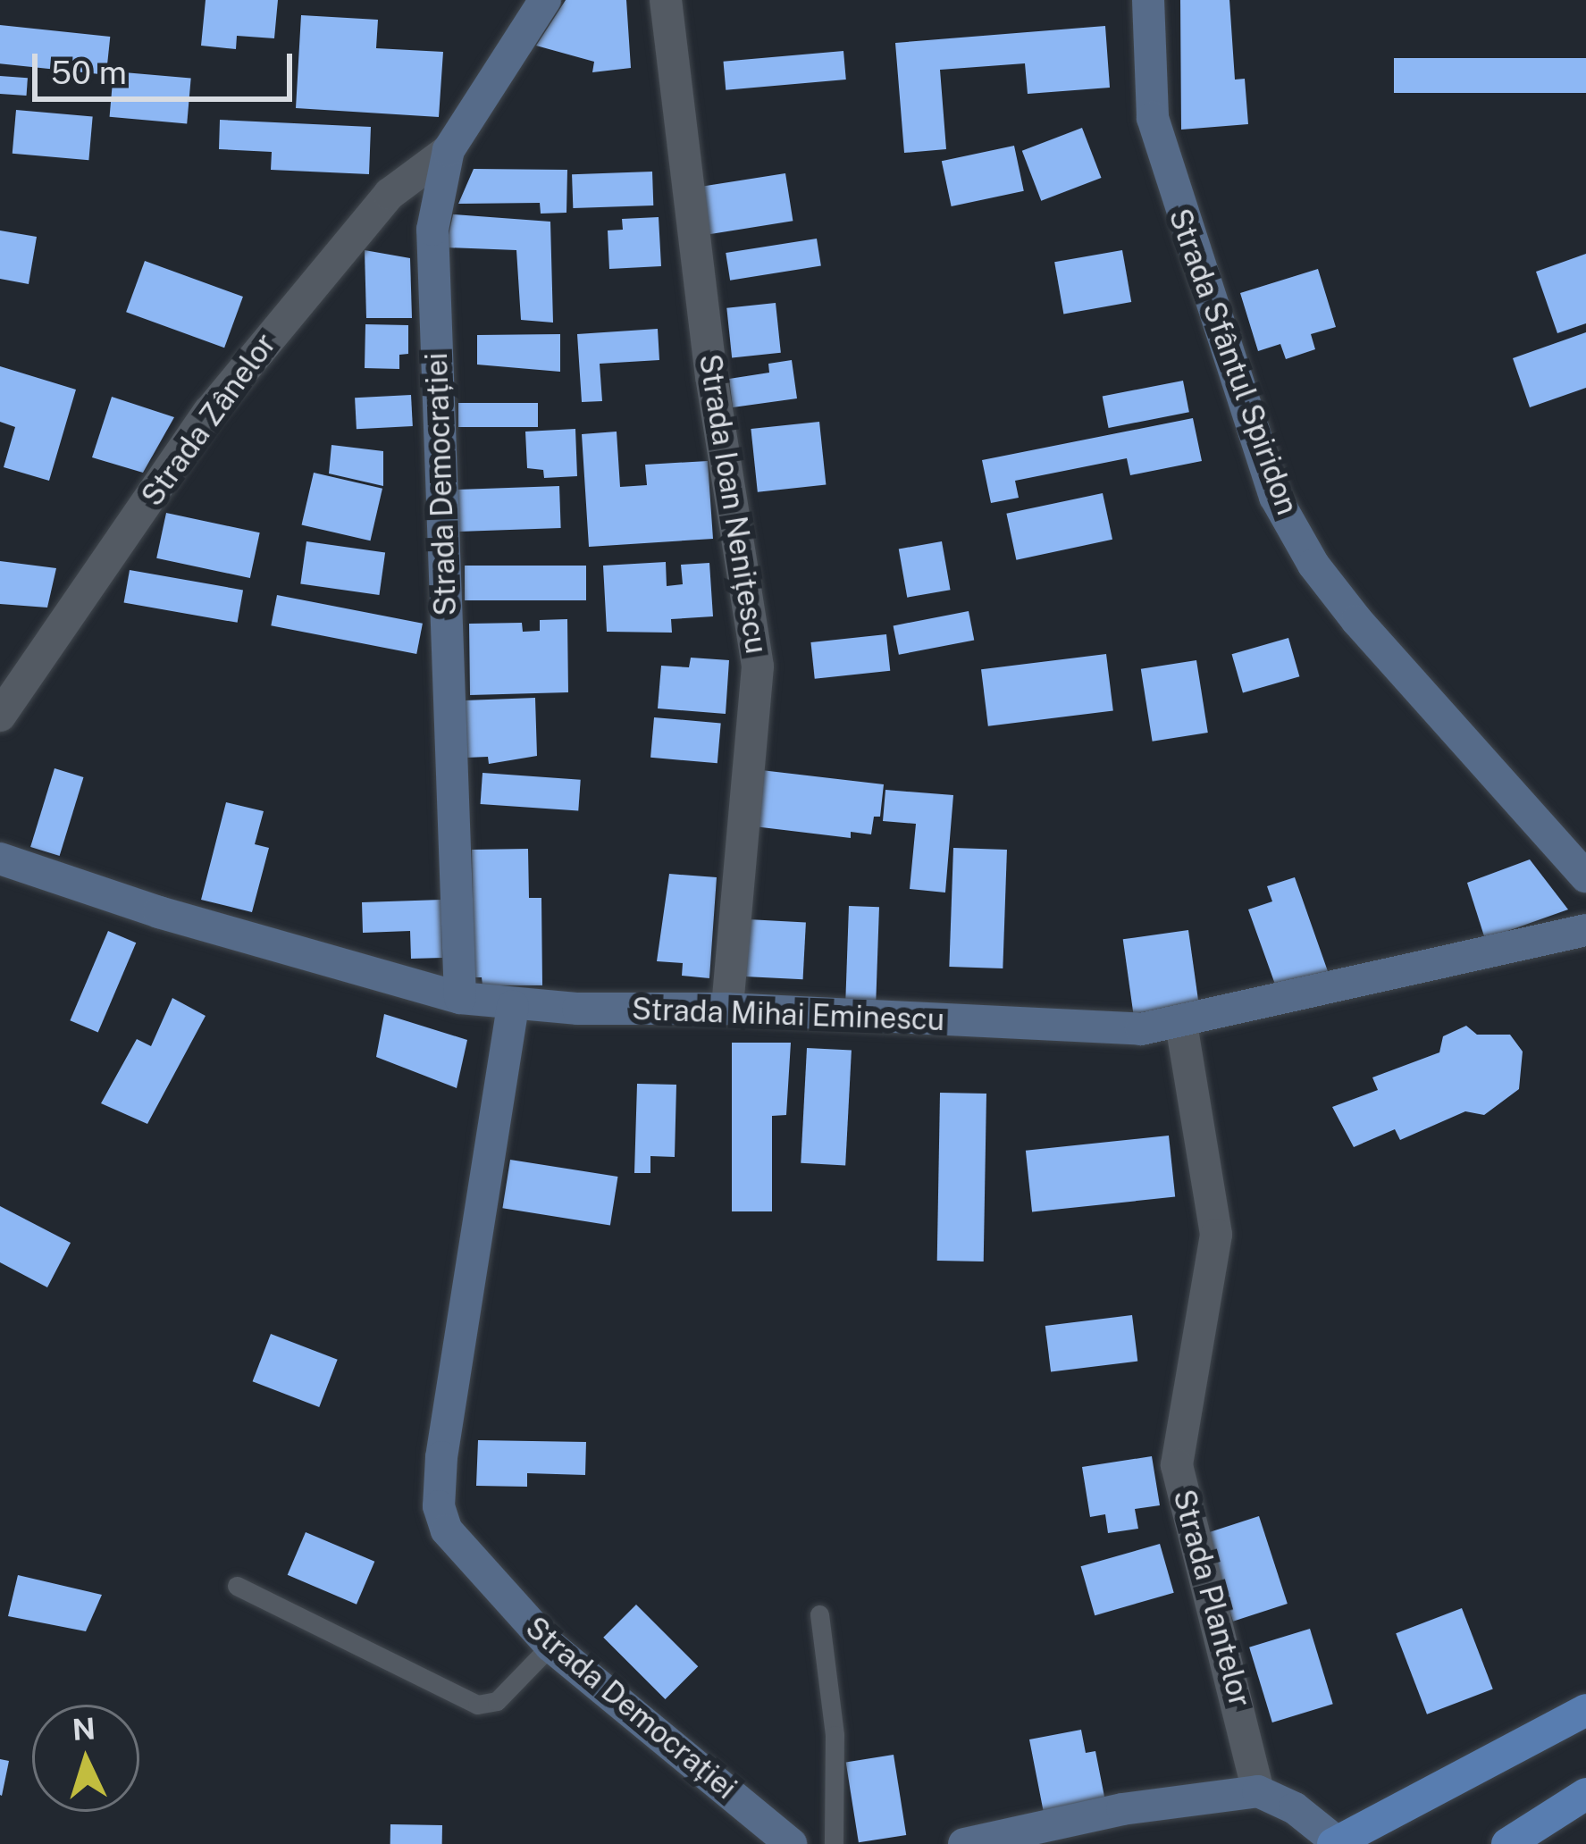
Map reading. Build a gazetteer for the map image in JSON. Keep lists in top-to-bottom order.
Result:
{
  "streets": {
    "street": [
      "Strada Sfântul Spiridon",
      "Strada Zânelor",
      "Strada Democrației",
      "Strada Ioan Nenițescu",
      "Strada Mihai Eminescu",
      "Strada Plantelor"
    ]
  },
  "crossings": [
    ["Strada Zânelor", "Strada Democrației"],
    ["Strada Democrației", "Strada Mihai Eminescu"],
    ["Strada Ioan Nenițescu", "Strada Mihai Eminescu"],
    ["Strada Mihai Eminescu", "Strada Plantelor"]
  ],
  "scale_bar": "50 m",
  "north": "top"
}
